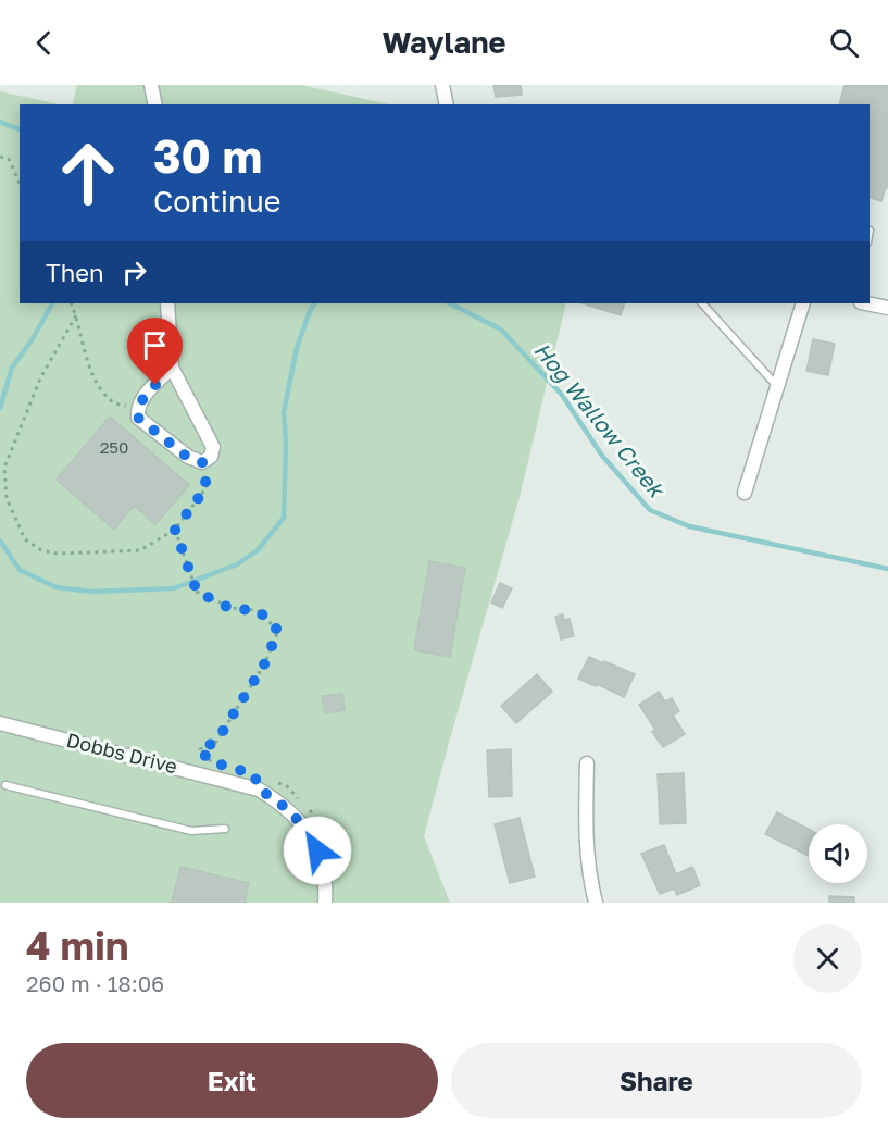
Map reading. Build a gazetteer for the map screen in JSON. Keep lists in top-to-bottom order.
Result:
{
  "streets": {
    "street": ["Dobbs Drive"]
  },
  "water": ["Hog Wallow Creek"],
  "house_numbers": ["250"],
  "page": {
    "header": "Waylane",
    "turn": ["30 m", "Continue"],
    "then": "Then",
    "heading": ["4 min", "260 m · 18:06"],
    "buttons": ["Exit", "Share"]
  }
}
